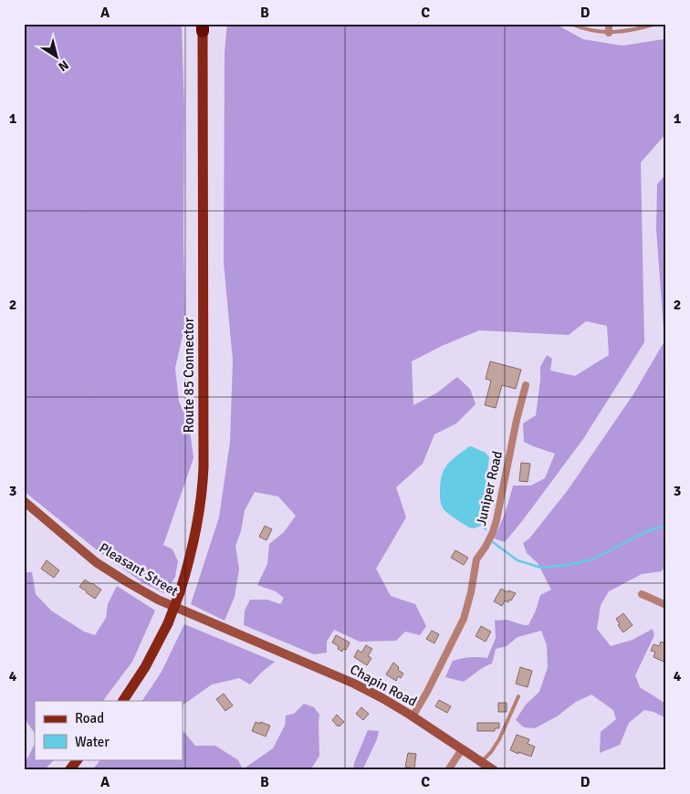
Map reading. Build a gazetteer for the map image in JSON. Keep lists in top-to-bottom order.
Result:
{
  "streets": {
    "main road": ["Route 85 Connector"],
    "street": ["Juniper Road", "Pleasant Street", "Chapin Road"]
  },
  "crossings": [
    ["Juniper Road", "Chapin Road"],
    ["Pleasant Street", "Chapin Road"]
  ],
  "legend": ["Road", "Water"],
  "north": "bottom right",
  "grid": {
    "columns": [
      "A",
      "B",
      "C",
      "D"
    ],
    "rows": [
      "1",
      "2",
      "3",
      "4"
    ]
  }
}
